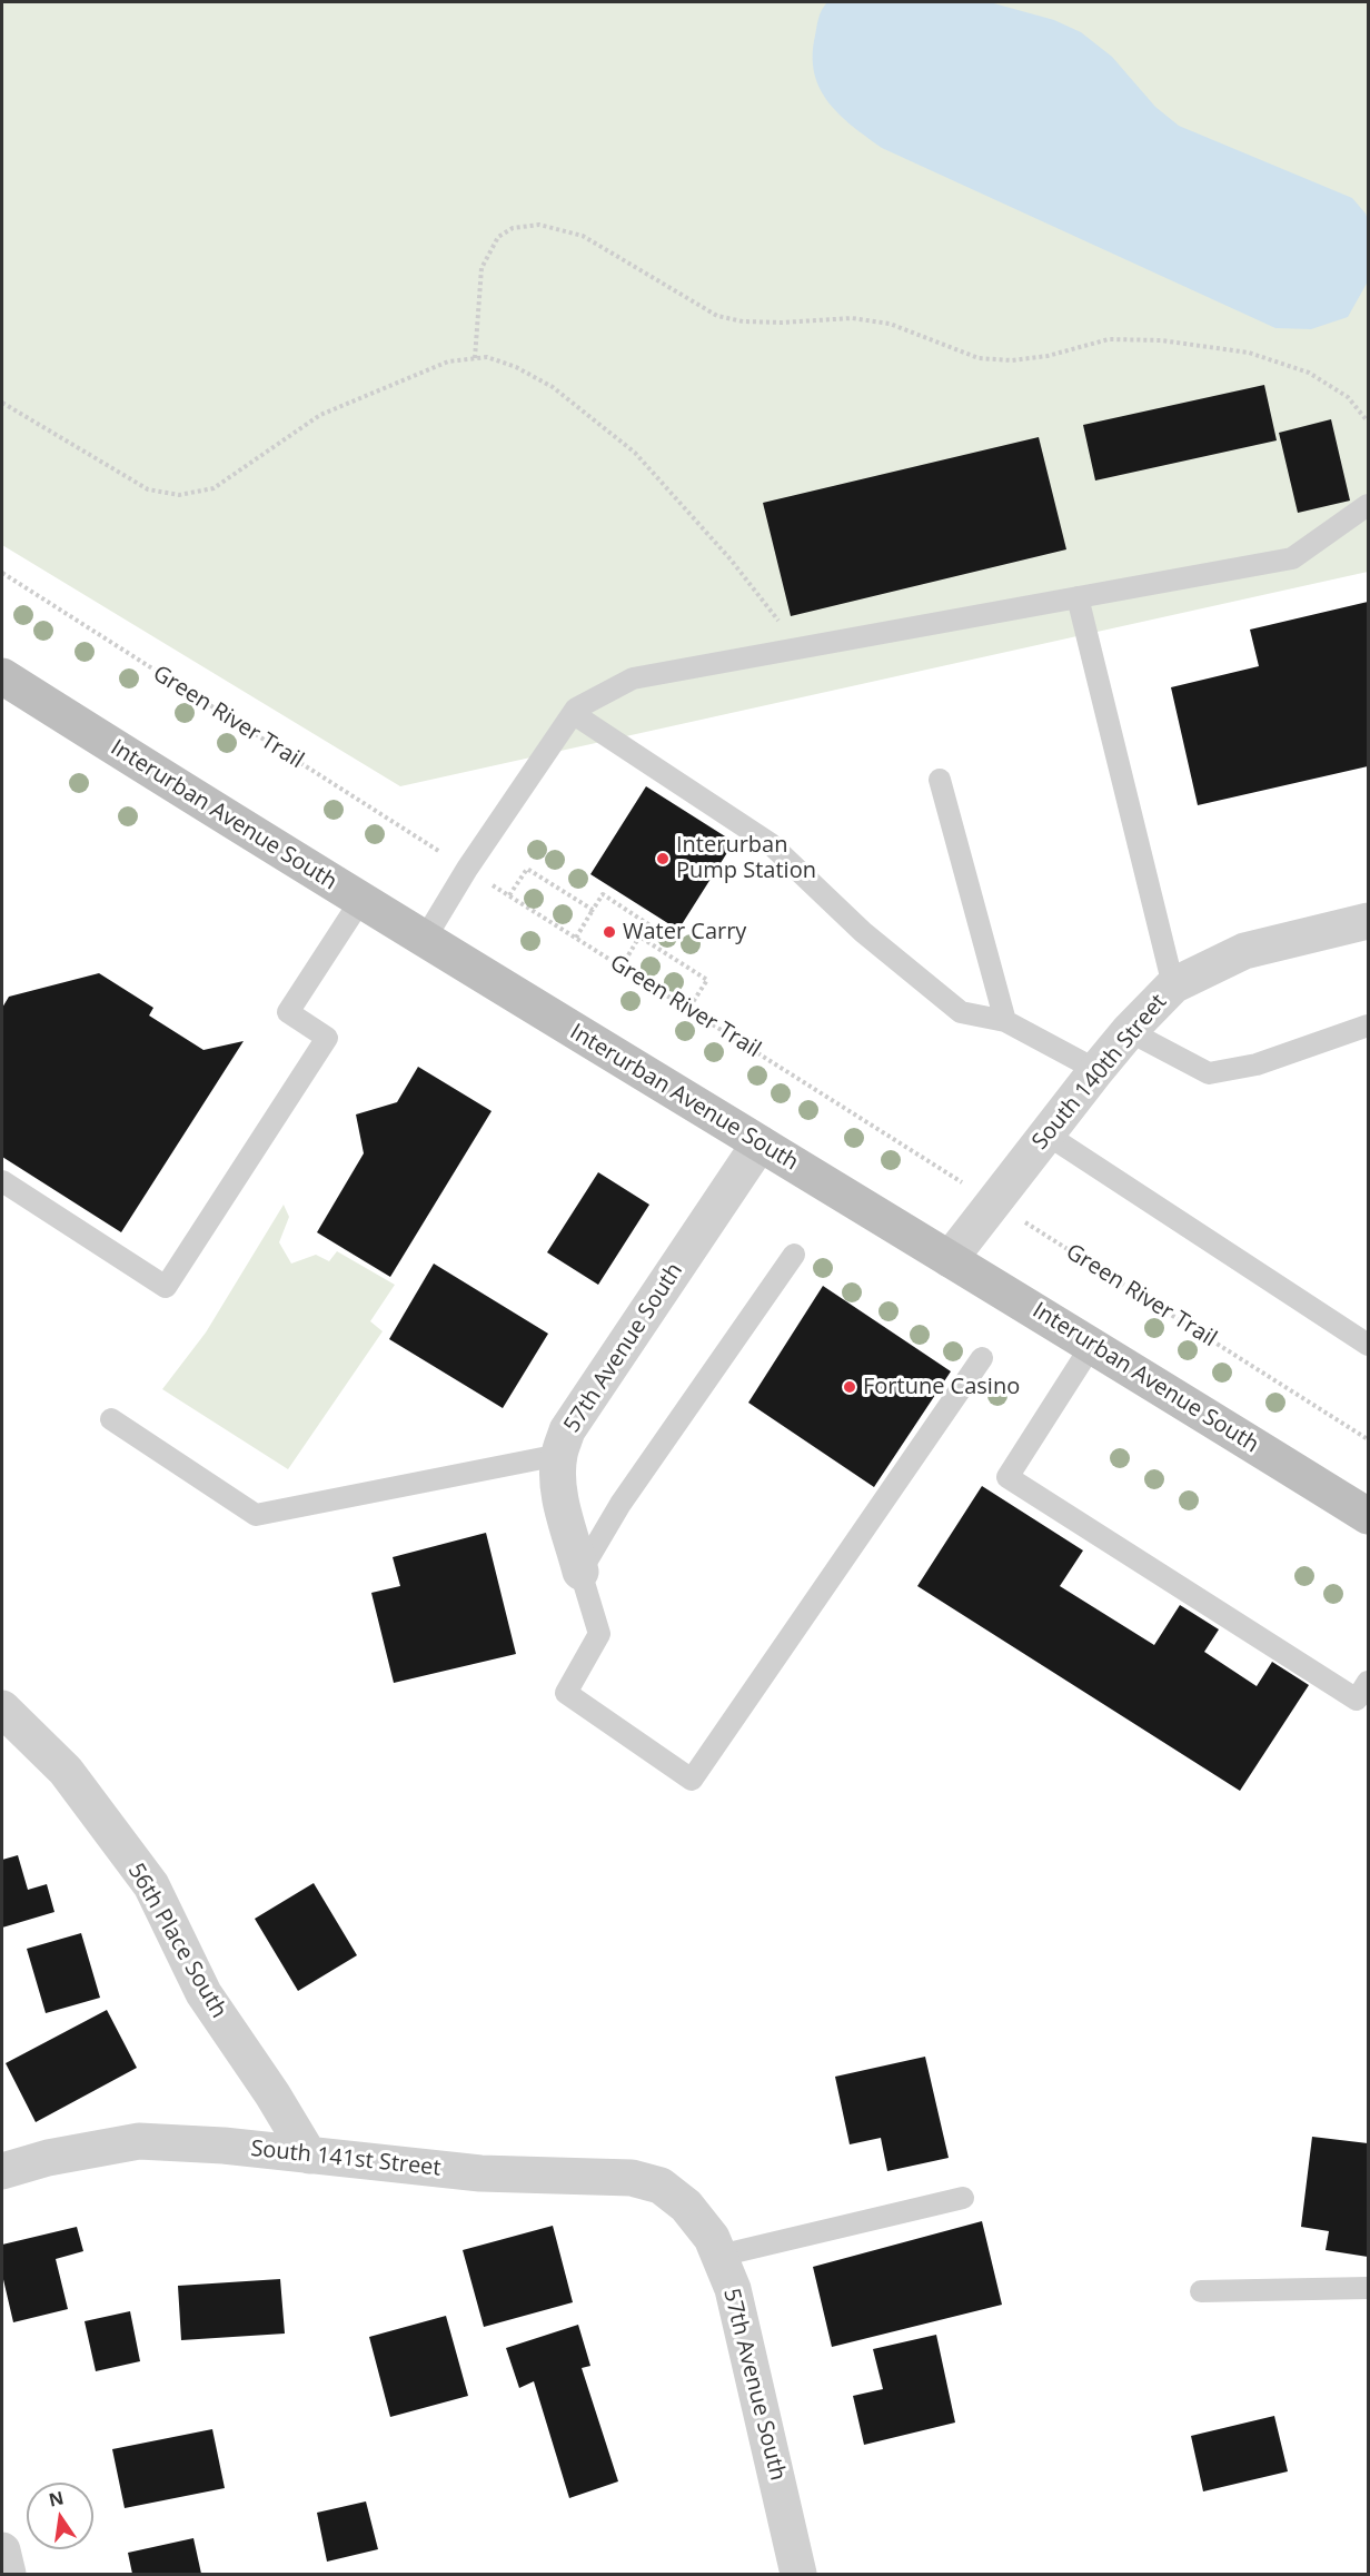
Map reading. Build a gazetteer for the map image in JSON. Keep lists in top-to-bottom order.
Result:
{
  "streets": {
    "main road": ["Interurban Avenue South"],
    "street": [
      "South 140th Street",
      "57th Avenue South",
      "56th Place South",
      "South 141st Street"
    ],
    "path": ["Green River Trail"]
  },
  "crossings": [
    ["Green River Trail", "South 140th Street"],
    ["Interurban Avenue South", "South 140th Street"],
    ["Interurban Avenue South", "57th Avenue South"],
    ["57th Avenue South", "South 141st Street"],
    ["56th Place South", "South 141st Street"]
  ],
  "places": ["Interurban Pump Station", "Water Carry", "Fortune Casino"],
  "north": "top"
}
